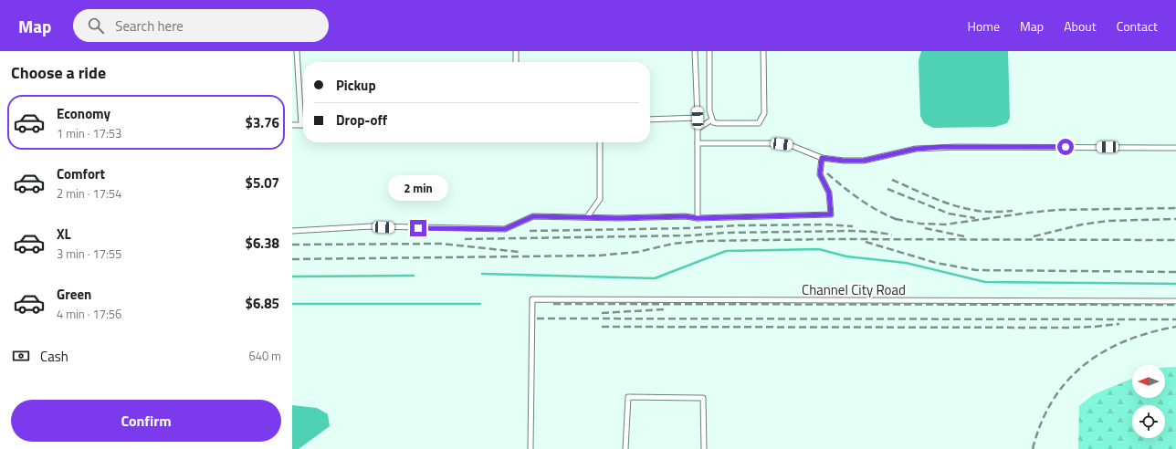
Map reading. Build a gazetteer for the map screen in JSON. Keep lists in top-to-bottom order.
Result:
{
  "streets": {
    "lane": ["Channel City Road"]
  },
  "north": "left",
  "page": {
    "header": "Map",
    "search": "Search here",
    "nav": [
      "Home",
      "Map",
      "About",
      "Contact"
    ],
    "heading": "Choose a ride",
    "banner": ["Pickup", "Drop-off"],
    "list": [
      {
        "name": "Economy",
        "note": "1 min · 17:53",
        "value": "$3.76"
      },
      {
        "name": "Comfort",
        "note": "2 min · 17:54",
        "value": "$5.07"
      },
      {
        "name": "XL",
        "note": "3 min · 17:55",
        "value": "$6.38"
      },
      {
        "name": "Green",
        "note": "4 min · 17:56",
        "value": "$6.85"
      }
    ],
    "bubble": "2 min",
    "pay": ["Cash", "640 m"],
    "buttons": "Confirm"
  }
}
